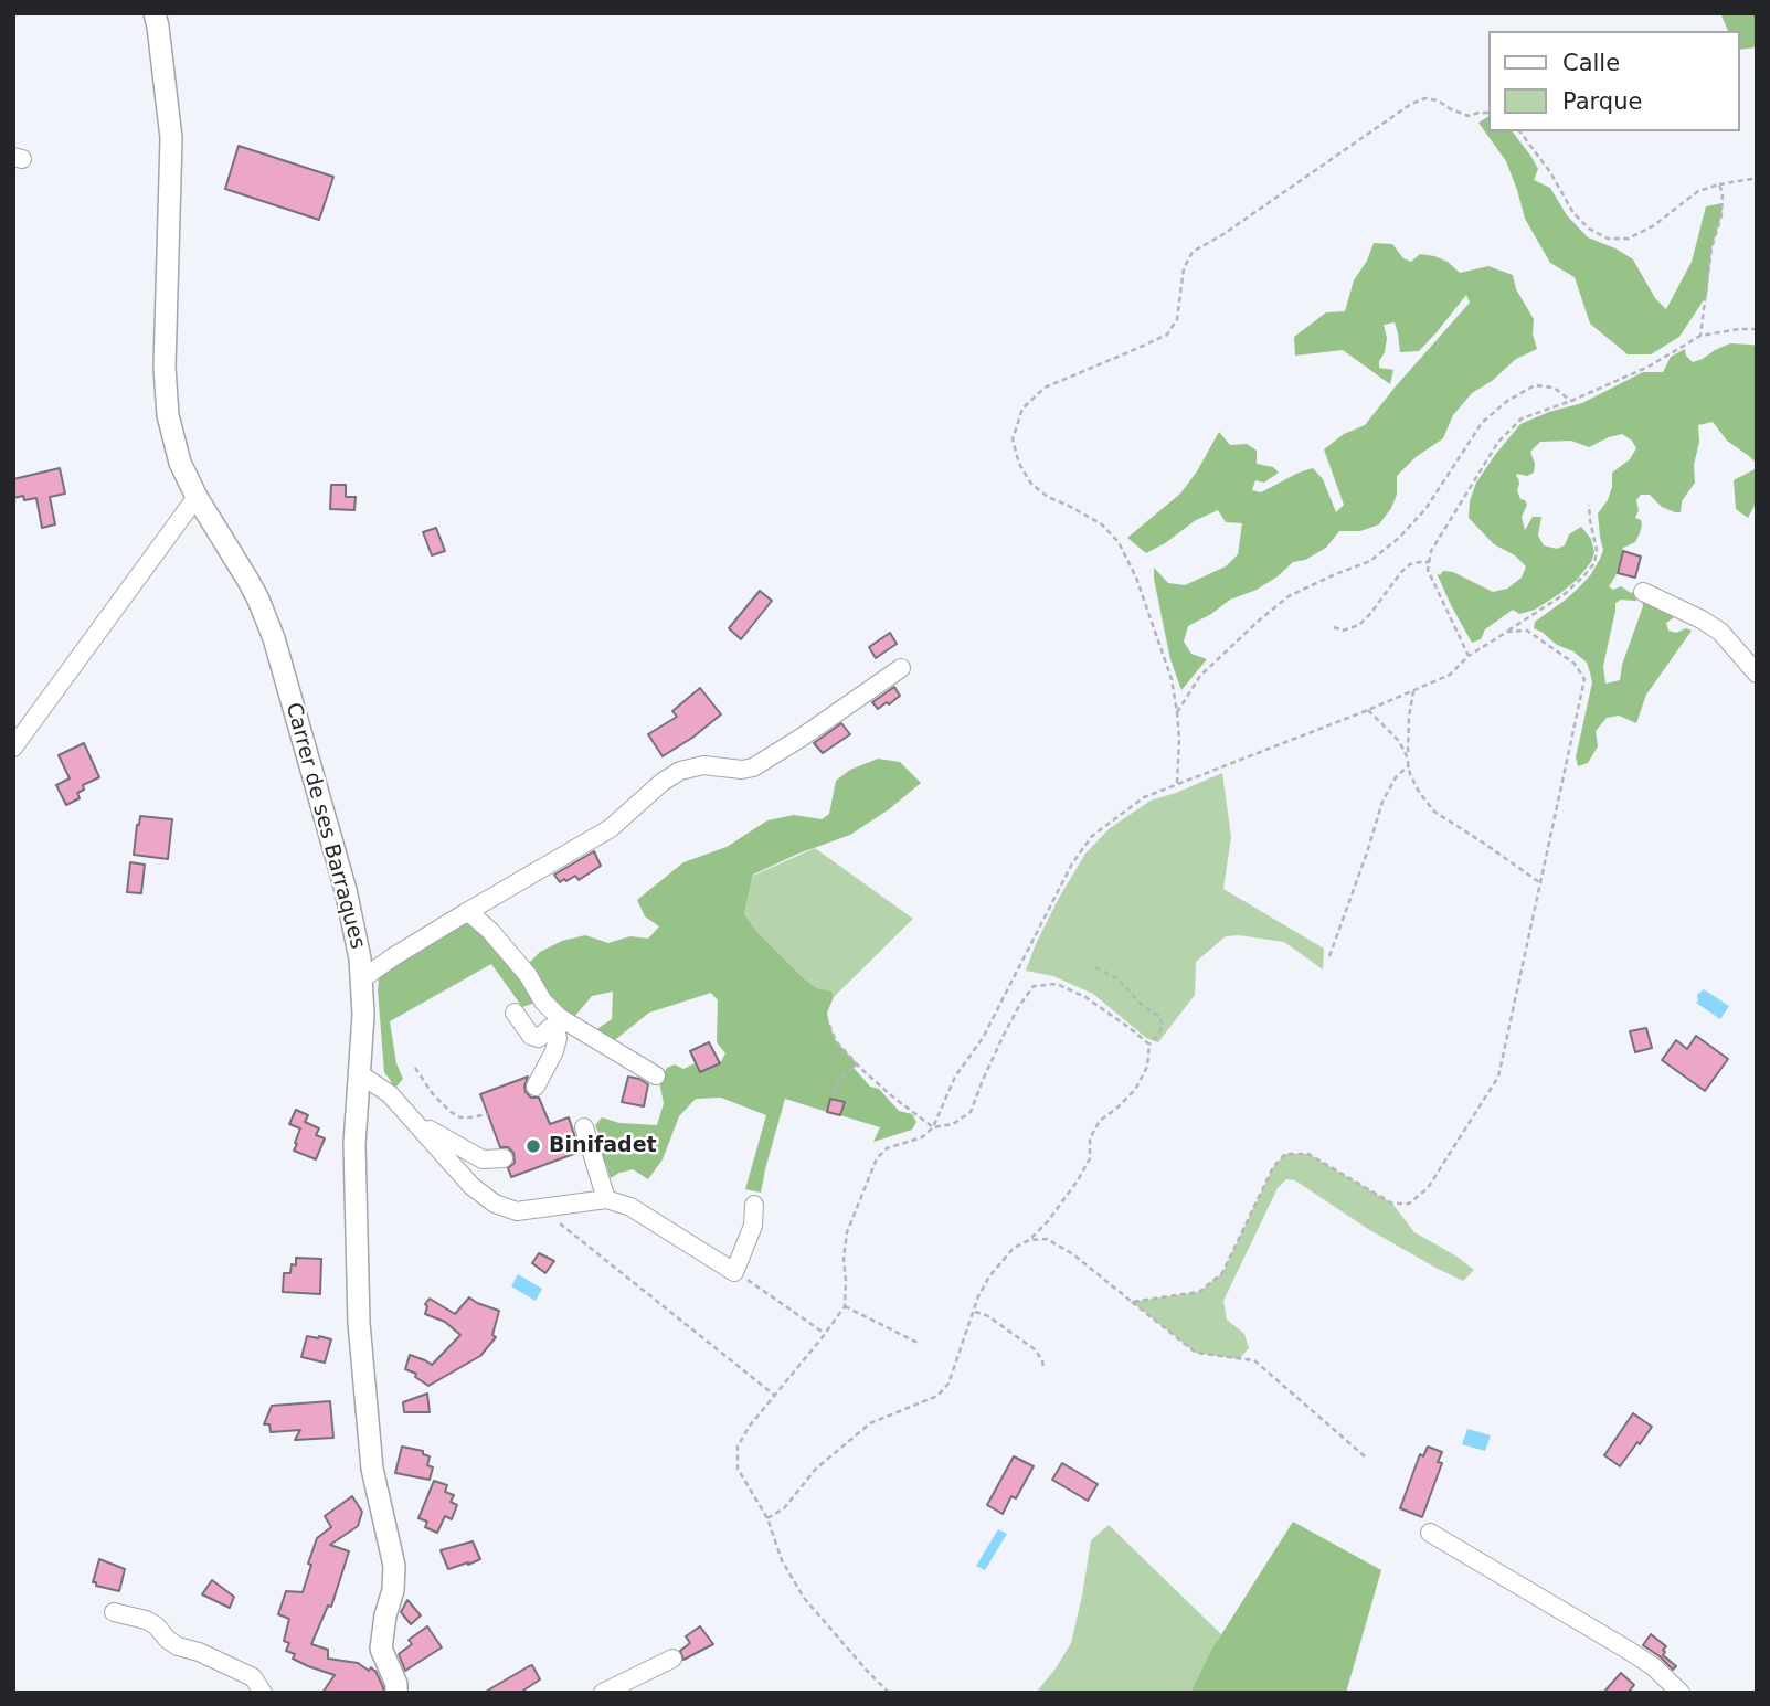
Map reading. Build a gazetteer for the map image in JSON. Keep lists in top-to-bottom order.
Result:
{
  "streets": {
    "main road": ["Carrer de ses Barraques"]
  },
  "places": ["Binifadet"],
  "legend": ["Calle", "Parque"]
}
